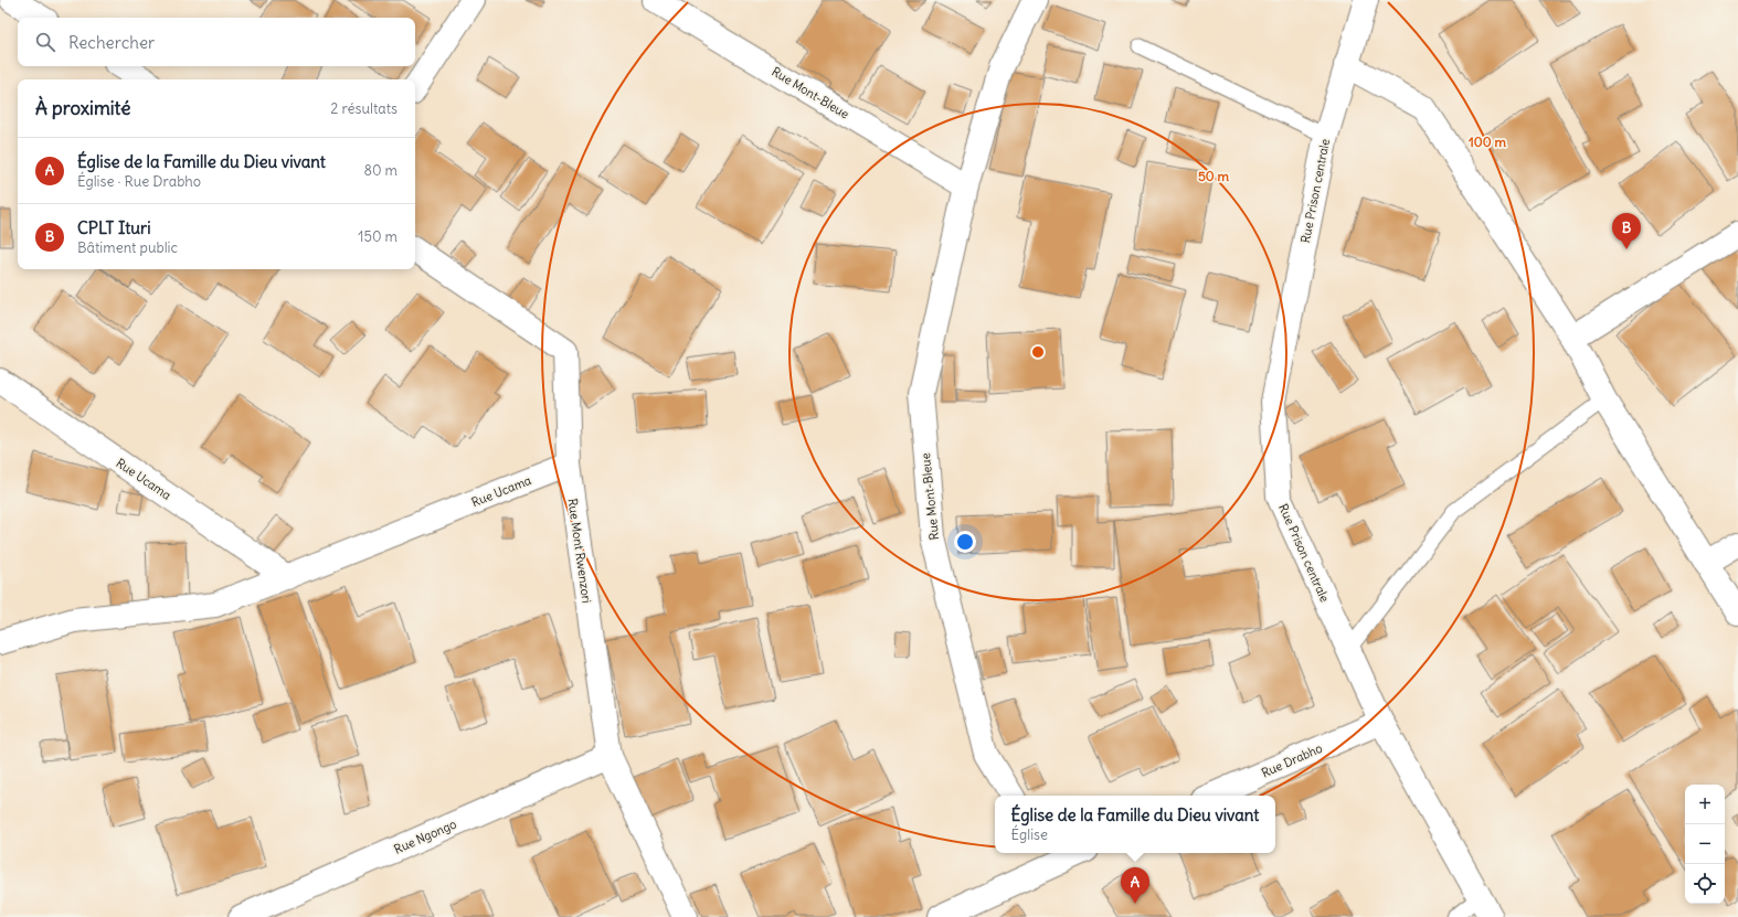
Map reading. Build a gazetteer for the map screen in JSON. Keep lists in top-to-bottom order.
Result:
{
  "streets": {
    "street": [
      "Rue Mont-Bleue",
      "Rue Prison centrale",
      "Rue Ucama",
      "Rue Mont Rwenzori",
      "Rue Drabho",
      "Rue Ngongo"
    ]
  },
  "crossings": [
    ["Rue Prison centrale", "Rue Drabho"],
    ["Rue Ucama", "Rue Mont Rwenzori"],
    ["Rue Mont Rwenzori", "Rue Ngongo"]
  ],
  "page": {
    "search": "Rechercher",
    "heading": ["À proximité", "2 résultats"],
    "list": [
      {
        "mark": "A",
        "name": "Église de la Famille du Dieu vivant",
        "note": "Église · Rue Drabho",
        "value": "80 m"
      },
      {
        "mark": "B",
        "name": "CPLT Ituri",
        "note": "Bâtiment public",
        "value": "150 m"
      }
    ],
    "pins": ["B", "A"],
    "map_buttons": ["+", "−"],
    "popup": ["Église de la Famille du Dieu vivant", "Église"]
  },
  "rings": ["100 m", "50 m"]
}
